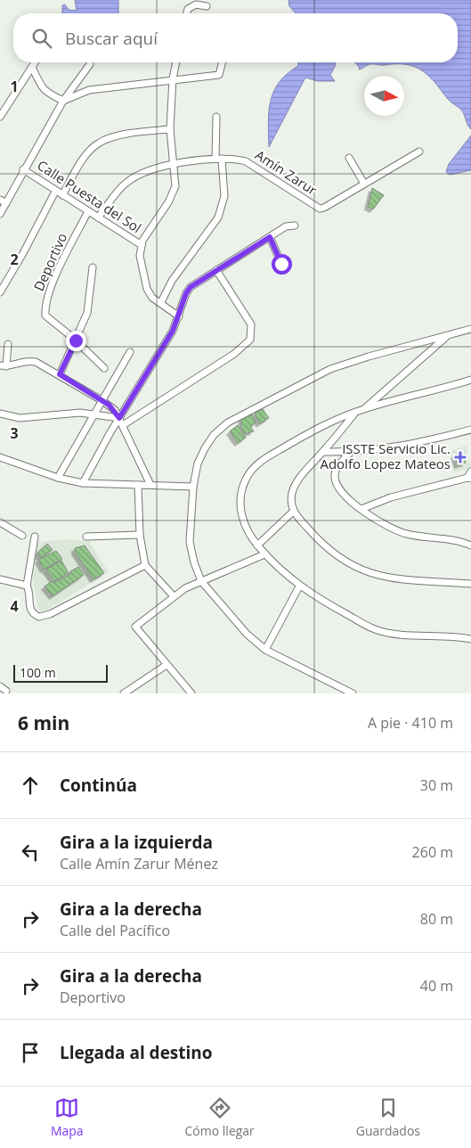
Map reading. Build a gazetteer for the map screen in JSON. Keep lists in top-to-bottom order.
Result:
{
  "streets": {
    "street": ["Amín Zarur", "Calle Puesta del Sol", "Deportivo"]
  },
  "crossings": [
    ["Amín Zarur", "Calle Puesta del Sol"],
    ["Calle Puesta del Sol", "Deportivo"]
  ],
  "places": {
    "health": ["ISSTE Servicio Lic. Adolfo Lopez Mateos"]
  },
  "scale_bar": "100 m",
  "north": "right",
  "page": {
    "search": "Buscar aquí",
    "scale": "100 m",
    "heading": ["6 min", "A pie · 410 m"],
    "list": [
      ["Continúa", "30 m"],
      ["Gira a la izquierda", "Calle Amín Zarur Ménez", "260 m"],
      ["Gira a la derecha", "Calle del Pacífico", "80 m"],
      ["Gira a la derecha", "Deportivo", "40 m"],
      "Llegada al destino"
    ],
    "nav": ["Mapa", "Cómo llegar", "Guardados"]
  },
  "grid": {
    "rows": [
      "1",
      "2",
      "3",
      "4"
    ]
  }
}
